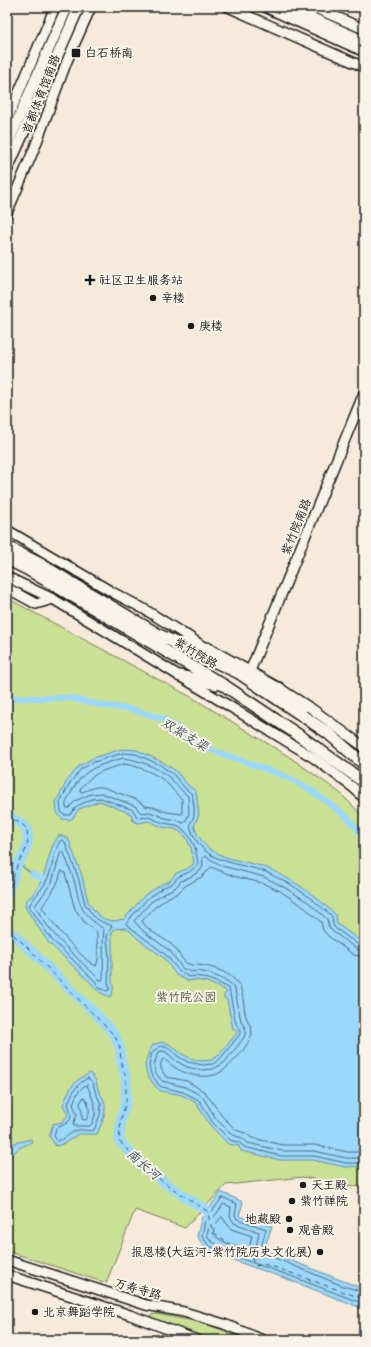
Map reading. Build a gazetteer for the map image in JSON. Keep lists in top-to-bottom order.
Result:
{
  "streets": {
    "highway": ["紫竹院路"],
    "main road": ["首都体育馆南路"],
    "street": ["紫竹院南路", "万寿寺路"]
  },
  "crossings": [
    ["紫竹院南路", "紫竹院路"]
  ],
  "water": ["双紫支渠", "南长河"],
  "parks": ["紫竹院公园"],
  "places": {
    "transit": ["白石桥南"],
    "health": ["社区卫生服务站"],
    "other": [
      "辛楼",
      "庚楼",
      "天王殿",
      "紫竹禅院",
      "地藏殿",
      "观音殿",
      "报恩楼(大运河-紫竹院历史文化展)",
      "北京舞蹈学院"
    ]
  }
}
